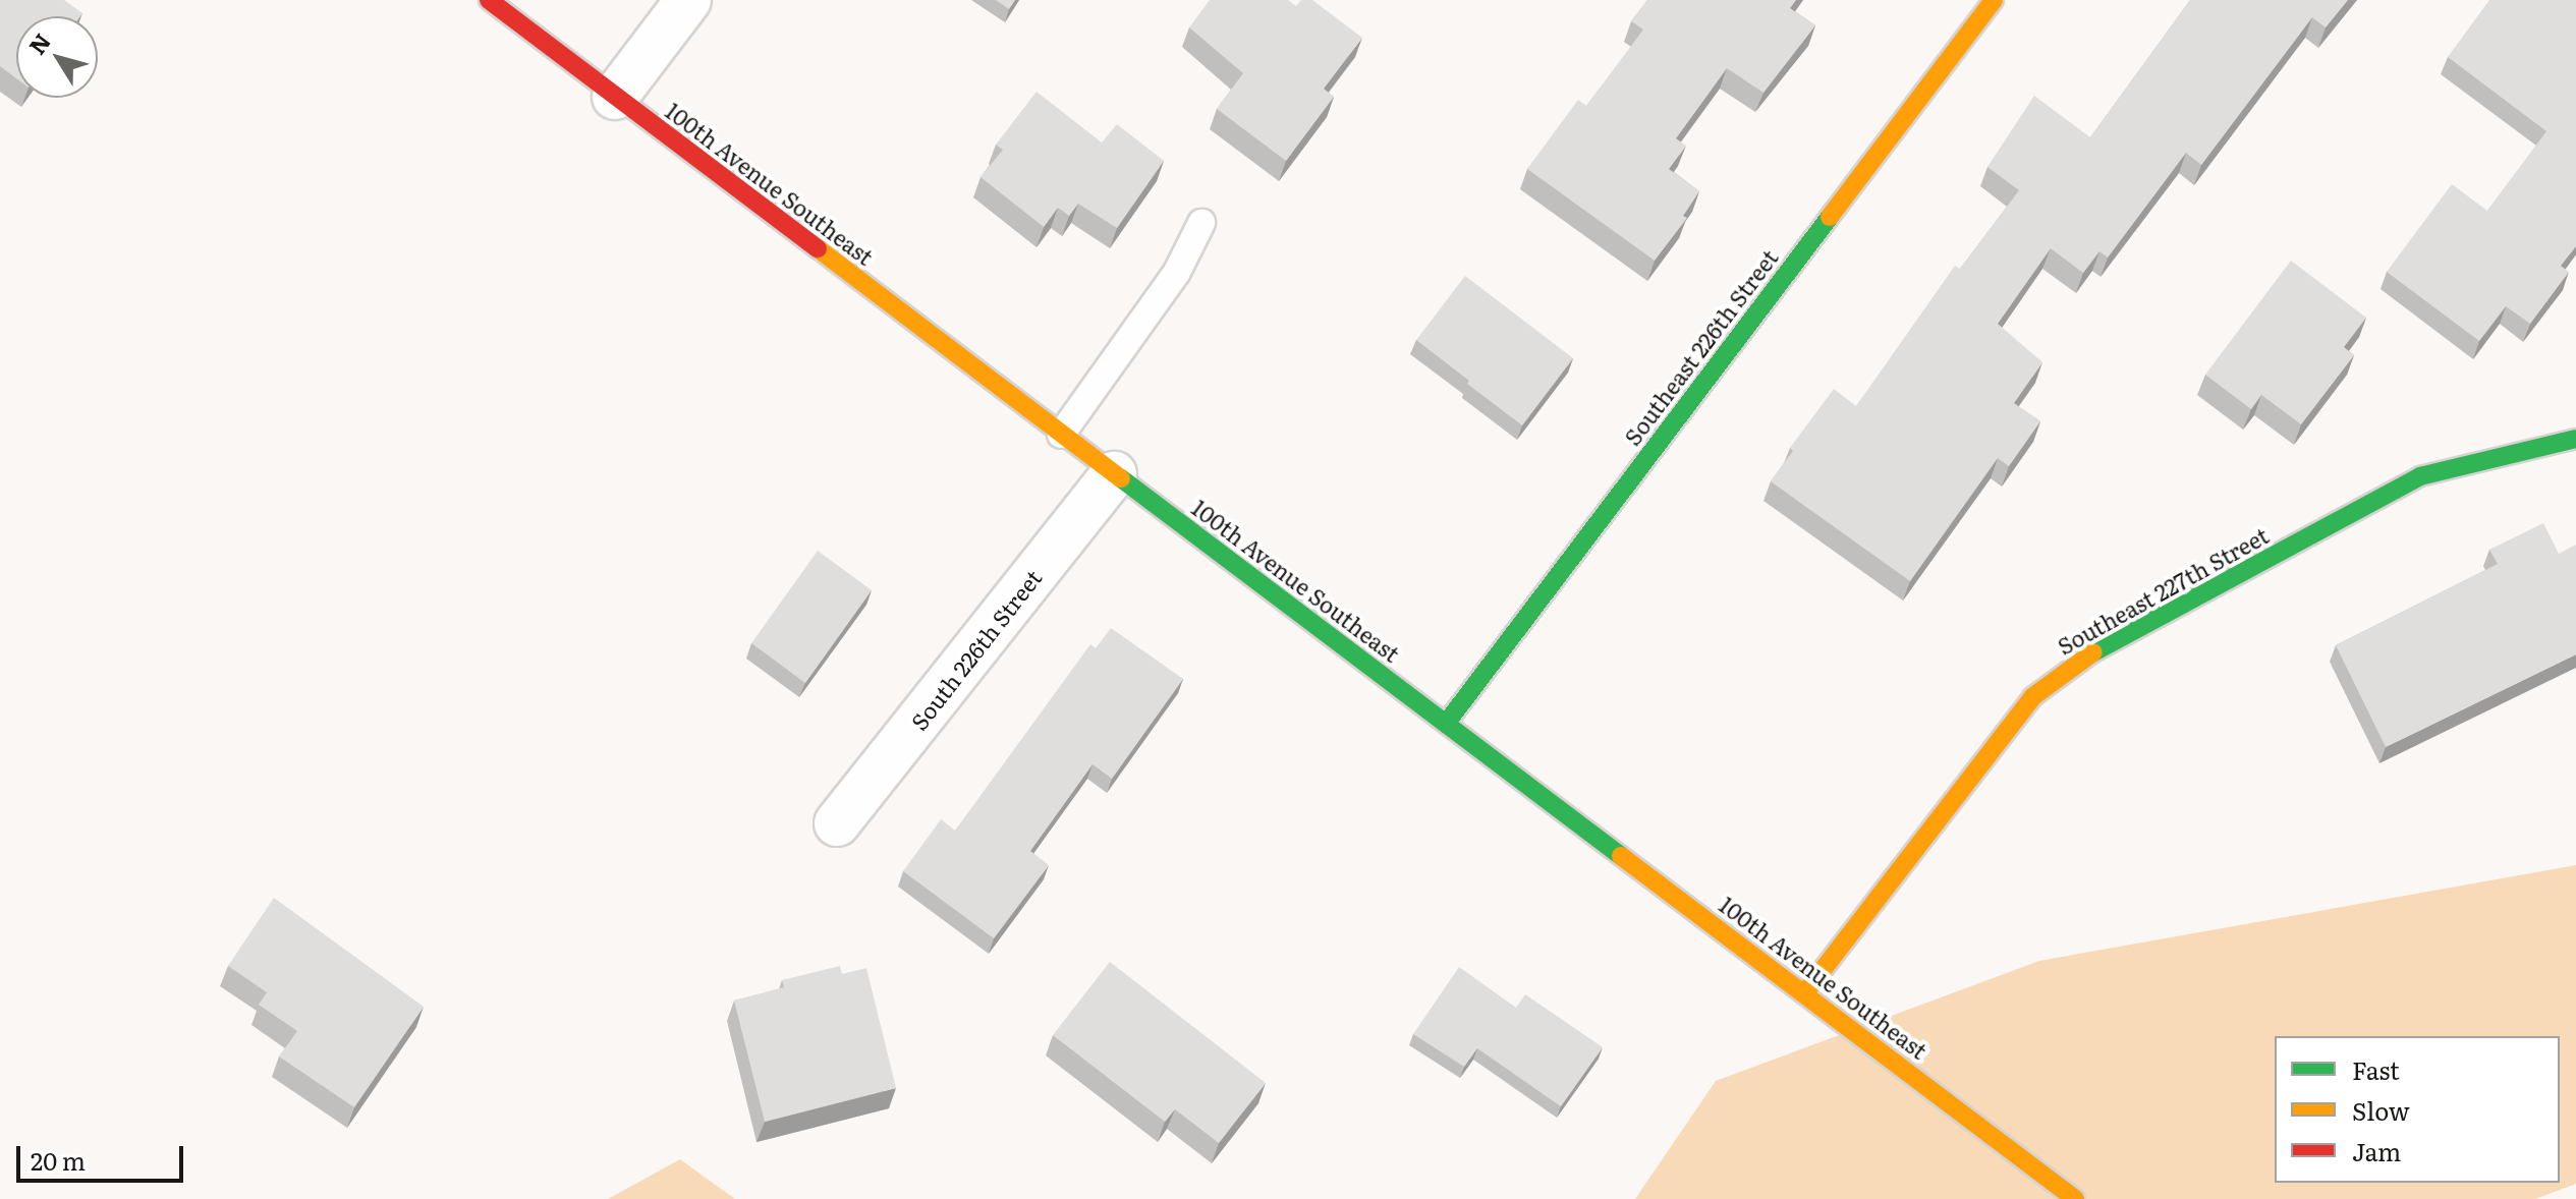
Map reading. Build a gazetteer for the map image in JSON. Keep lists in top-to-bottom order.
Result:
{
  "streets": {
    "street": [
      "100th Avenue Southeast",
      "Southeast 226th Street",
      "Southeast 227th Street",
      "South 226th Street"
    ]
  },
  "crossings": [
    ["100th Avenue Southeast", "Southeast 226th Street"],
    ["100th Avenue Southeast", "Southeast 227th Street"],
    ["100th Avenue Southeast", "South 226th Street"]
  ],
  "legend": ["Fast", "Slow", "Jam"],
  "scale_bar": "20 m",
  "north": "top left"
}
